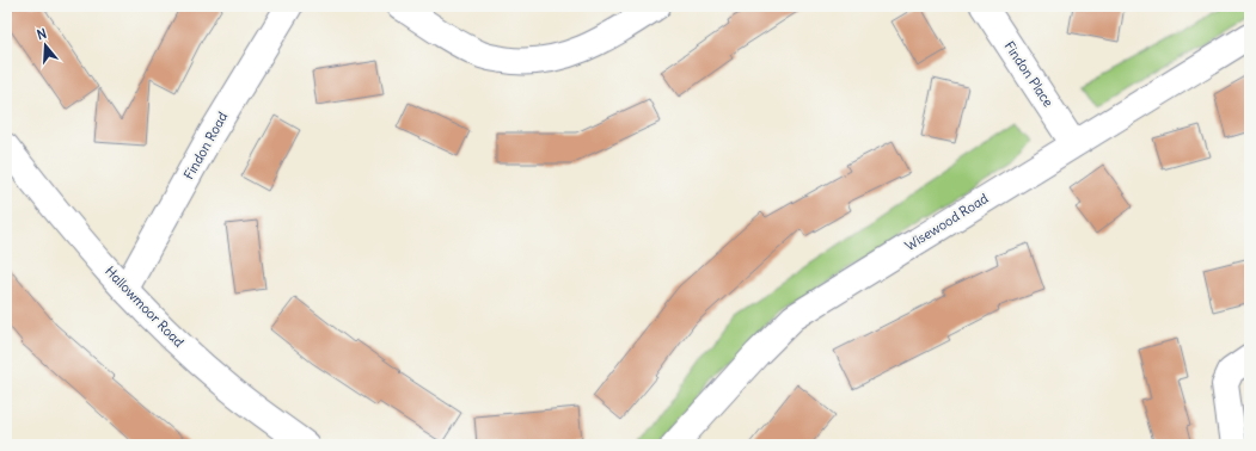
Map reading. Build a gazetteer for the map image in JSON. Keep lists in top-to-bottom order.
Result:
{
  "streets": {
    "street": [
      "Findon Place",
      "Findon Road",
      "Wisewood Road",
      "Hallowmoor Road"
    ]
  },
  "crossings": [
    ["Findon Place", "Wisewood Road"],
    ["Findon Road", "Hallowmoor Road"]
  ],
  "north": "top"
}
